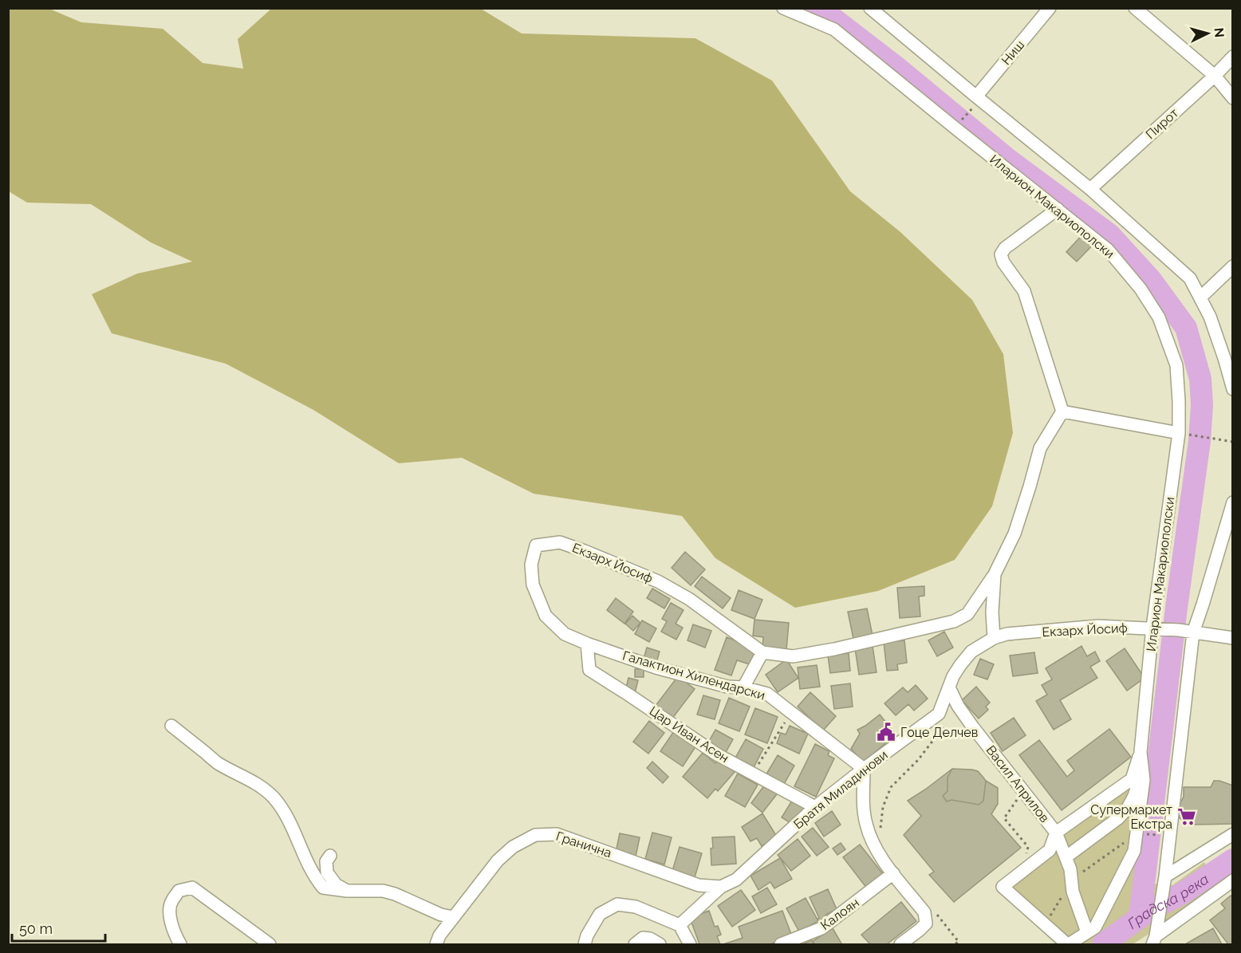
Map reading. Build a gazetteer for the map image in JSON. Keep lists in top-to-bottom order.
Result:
{
  "streets": {
    "street": [
      "Ниш",
      "Пирот",
      "Иларион Макариополски",
      "Екзарх Йосиф",
      "Галактион Хилендарски",
      "Цар Иван Асен",
      "Васил Априлов",
      "Братя Миладинови",
      "Гранична",
      "Калоян"
    ]
  },
  "crossings": [
    ["Иларион Макариополски", "Екзарх Йосиф"],
    ["Иларион Макариополски", "Васил Априлов"],
    ["Екзарх Йосиф", "Галактион Хилендарски"],
    ["Екзарх Йосиф", "Цар Иван Асен"],
    ["Екзарх Йосиф", "Братя Миладинови"],
    ["Галактион Хилендарски", "Цар Иван Асен"],
    ["Галактион Хилендарски", "Братя Миладинови"],
    ["Цар Иван Асен", "Братя Миладинови"],
    ["Васил Априлов", "Братя Миладинови"],
    ["Братя Миладинови", "Гранична"]
  ],
  "water": ["Градска река"],
  "places": {
    "public building": ["Гоце Делчев"],
    "supermarket": ["Супермаркет Екстра"]
  },
  "scale_bar": "50 m",
  "north": "right"
}
